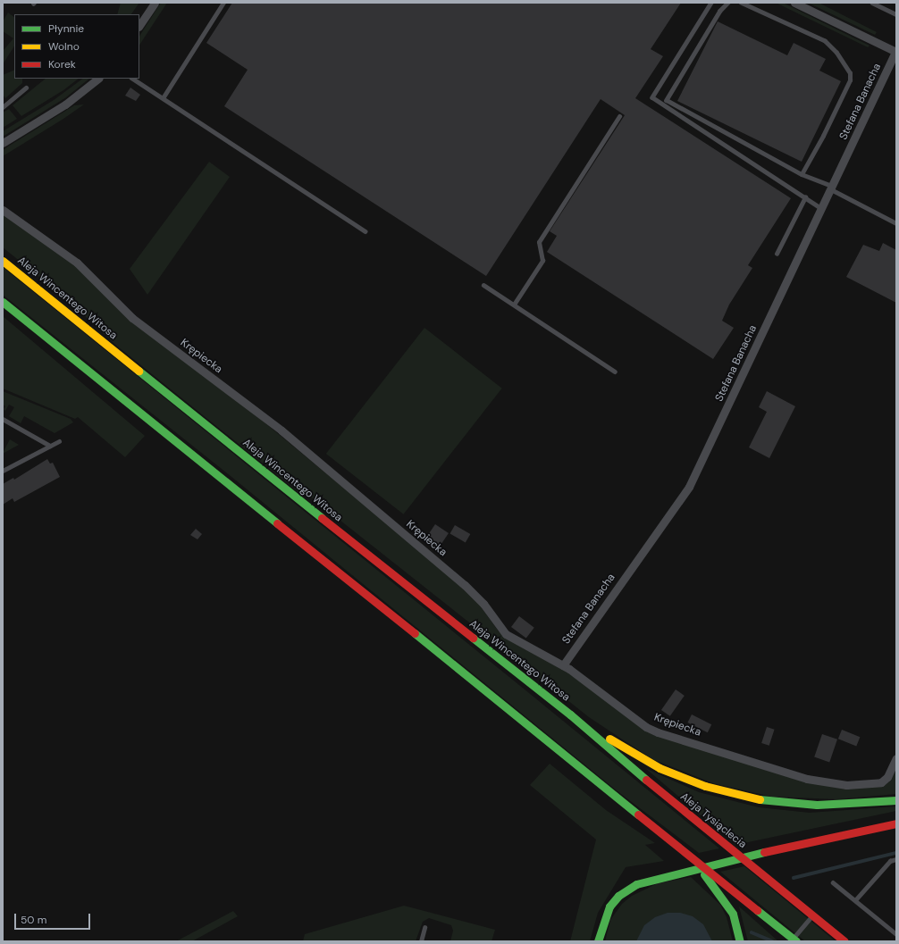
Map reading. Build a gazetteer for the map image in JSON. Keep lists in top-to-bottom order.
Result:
{
  "streets": {
    "main road": ["Aleja Wincentego Witosa", "Aleja Tysiąclecia"],
    "street": ["Stefana Banacha", "Krępiecka"]
  },
  "crossings": [
    ["Stefana Banacha", "Krępiecka"],
    ["Aleja Wincentego Witosa", "Aleja Tysiąclecia"]
  ],
  "legend": ["Płynnie", "Wolno", "Korek"],
  "scale_bar": "50 m"
}
